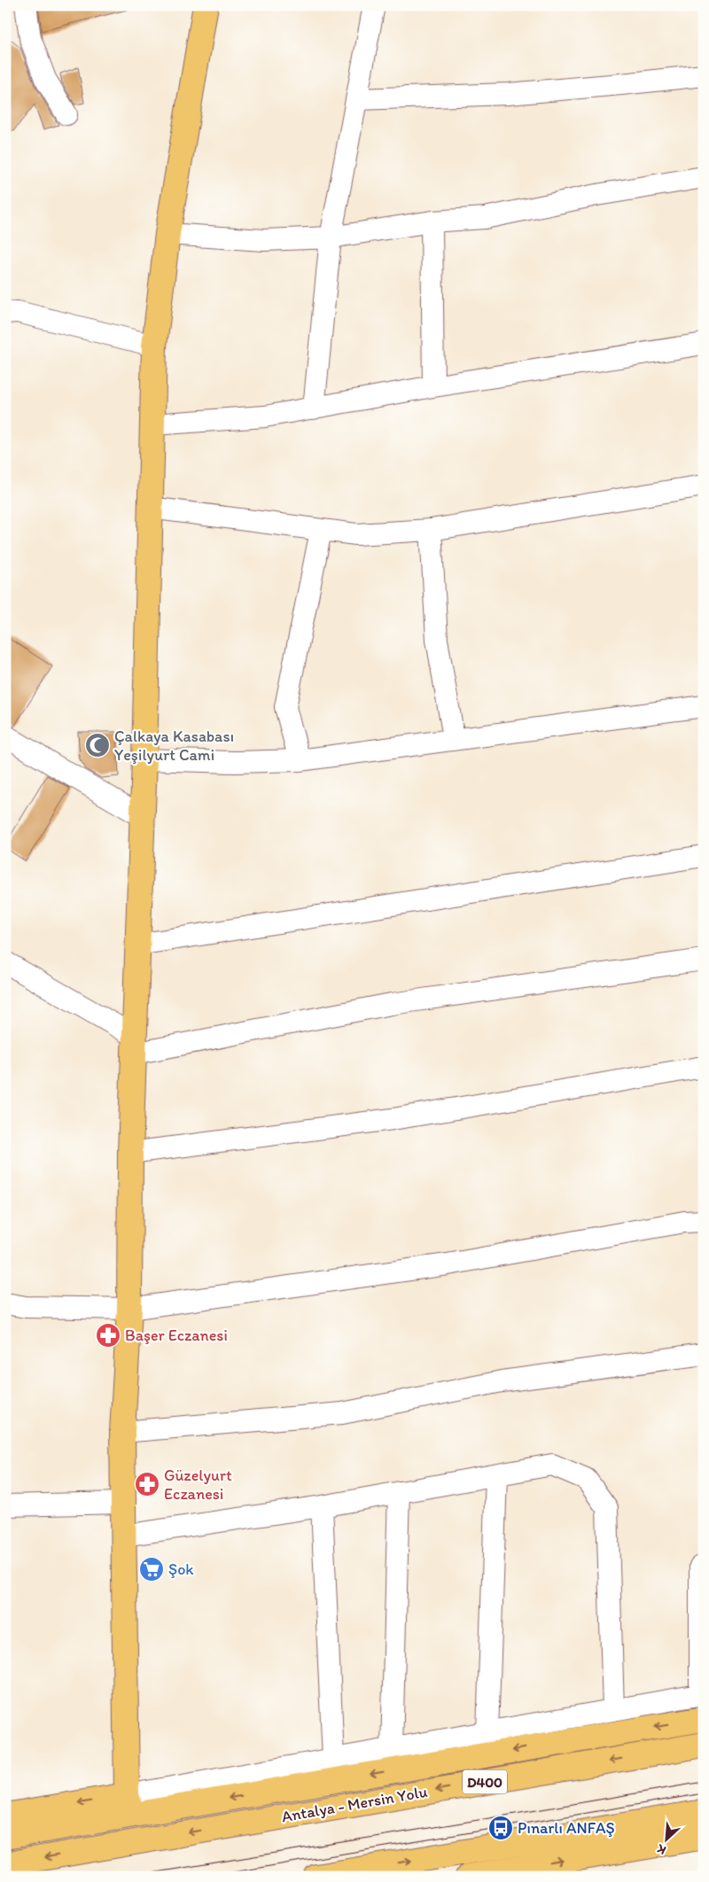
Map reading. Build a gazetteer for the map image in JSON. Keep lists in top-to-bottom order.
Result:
{
  "streets": {
    "main road": ["D400", "Antalya - Mersin Yolu"]
  },
  "places": {
    "mosque": ["Çalkaya Kasabası Yeşilyurt Cami"],
    "pharmacy": ["Başer Eczanesi", "Güzelyurt Eczanesi"],
    "supermarket": ["Şok"],
    "bus stop": ["Pınarlı ANFAŞ"]
  },
  "north": "bottom left"
}
